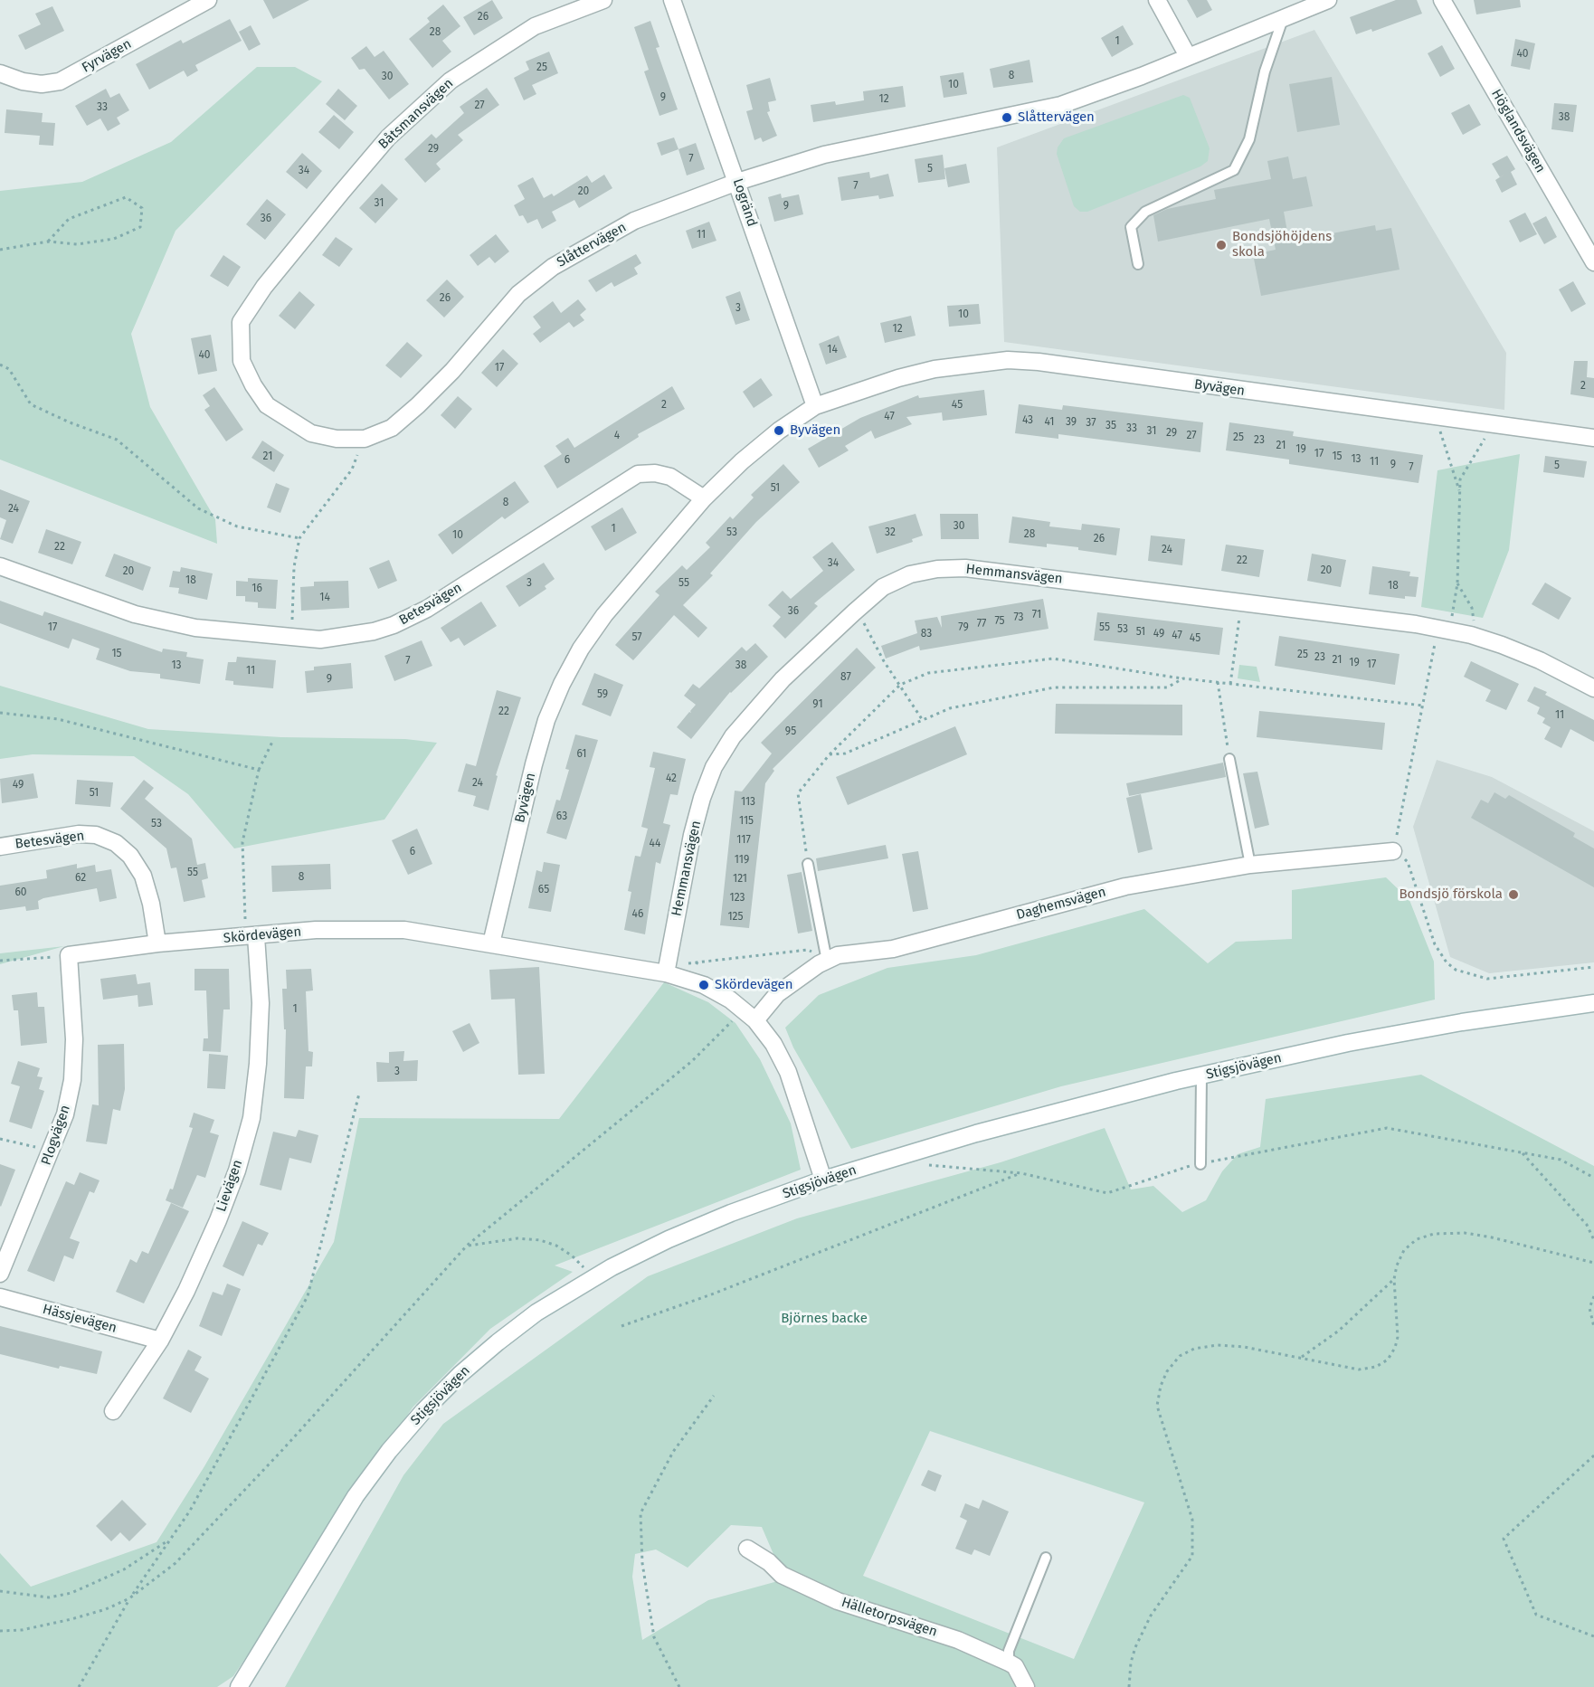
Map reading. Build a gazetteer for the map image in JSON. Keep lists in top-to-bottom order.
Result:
{
  "streets": {
    "street": [
      "Fyrvägen",
      "Båtsmansvägen",
      "Höglandsvägen",
      "Logränd",
      "Slåttervägen",
      "Byvägen",
      "Hemmansvägen",
      "Betesvägen",
      "Daghemsvägen",
      "Skördevägen",
      "Stigsjövägen",
      "Plogvägen",
      "Lievägen",
      "Hässjevägen",
      "Hälletorpsvägen"
    ]
  },
  "crossings": [
    ["Båtsmansvägen", "Slåttervägen"],
    ["Logränd", "Slåttervägen"],
    ["Logränd", "Byvägen"],
    ["Byvägen", "Betesvägen"],
    ["Byvägen", "Skördevägen"],
    ["Hemmansvägen", "Skördevägen"],
    ["Betesvägen", "Skördevägen"],
    ["Daghemsvägen", "Skördevägen"],
    ["Skördevägen", "Stigsjövägen"],
    ["Skördevägen", "Plogvägen"],
    ["Skördevägen", "Lievägen"],
    ["Lievägen", "Hässjevägen"]
  ],
  "parks": ["Björnes backe"],
  "places": [
    "Slåttervägen",
    "Bondsjöhöjdens skola",
    "Byvägen",
    "Bondsjö förskola",
    "Skördevägen"
  ],
  "house_numbers": [
    "26",
    "28",
    "1",
    "40",
    "25",
    "8",
    "30",
    "10",
    "9",
    "12",
    "27",
    "33",
    "38",
    "29",
    "7",
    "5",
    "34",
    "7",
    "20",
    "31",
    "9",
    "36",
    "11",
    "26",
    "3",
    "10",
    "12",
    "14",
    "40",
    "17",
    "2",
    "2",
    "45",
    "47",
    "43",
    "41",
    "39",
    "37",
    "35",
    "33",
    "31",
    "29",
    "4",
    "27",
    "25",
    "23",
    "21",
    "19",
    "17",
    "21",
    "15",
    "13",
    "6",
    "11",
    "9",
    "5",
    "7",
    "51",
    "8",
    "24",
    "30",
    "1",
    "53",
    "32",
    "28",
    "10",
    "26",
    "22",
    "24",
    "22",
    "34",
    "20",
    "20",
    "18",
    "3",
    "55",
    "18",
    "16",
    "14",
    "36",
    "71",
    "73",
    "75",
    "77",
    "17",
    "79",
    "55",
    "53",
    "51",
    "83",
    "49",
    "47",
    "57",
    "45",
    "15",
    "25",
    "23",
    "21",
    "7",
    "19",
    "17",
    "13",
    "38",
    "11",
    "87",
    "9",
    "59",
    "91",
    "22",
    "11",
    "95",
    "61",
    "42",
    "24",
    "49",
    "51",
    "113",
    "63",
    "115",
    "53",
    "117",
    "44",
    "6",
    "119",
    "55",
    "8",
    "62",
    "121",
    "65",
    "60",
    "123",
    "46",
    "125",
    "1",
    "3"
  ]
}
